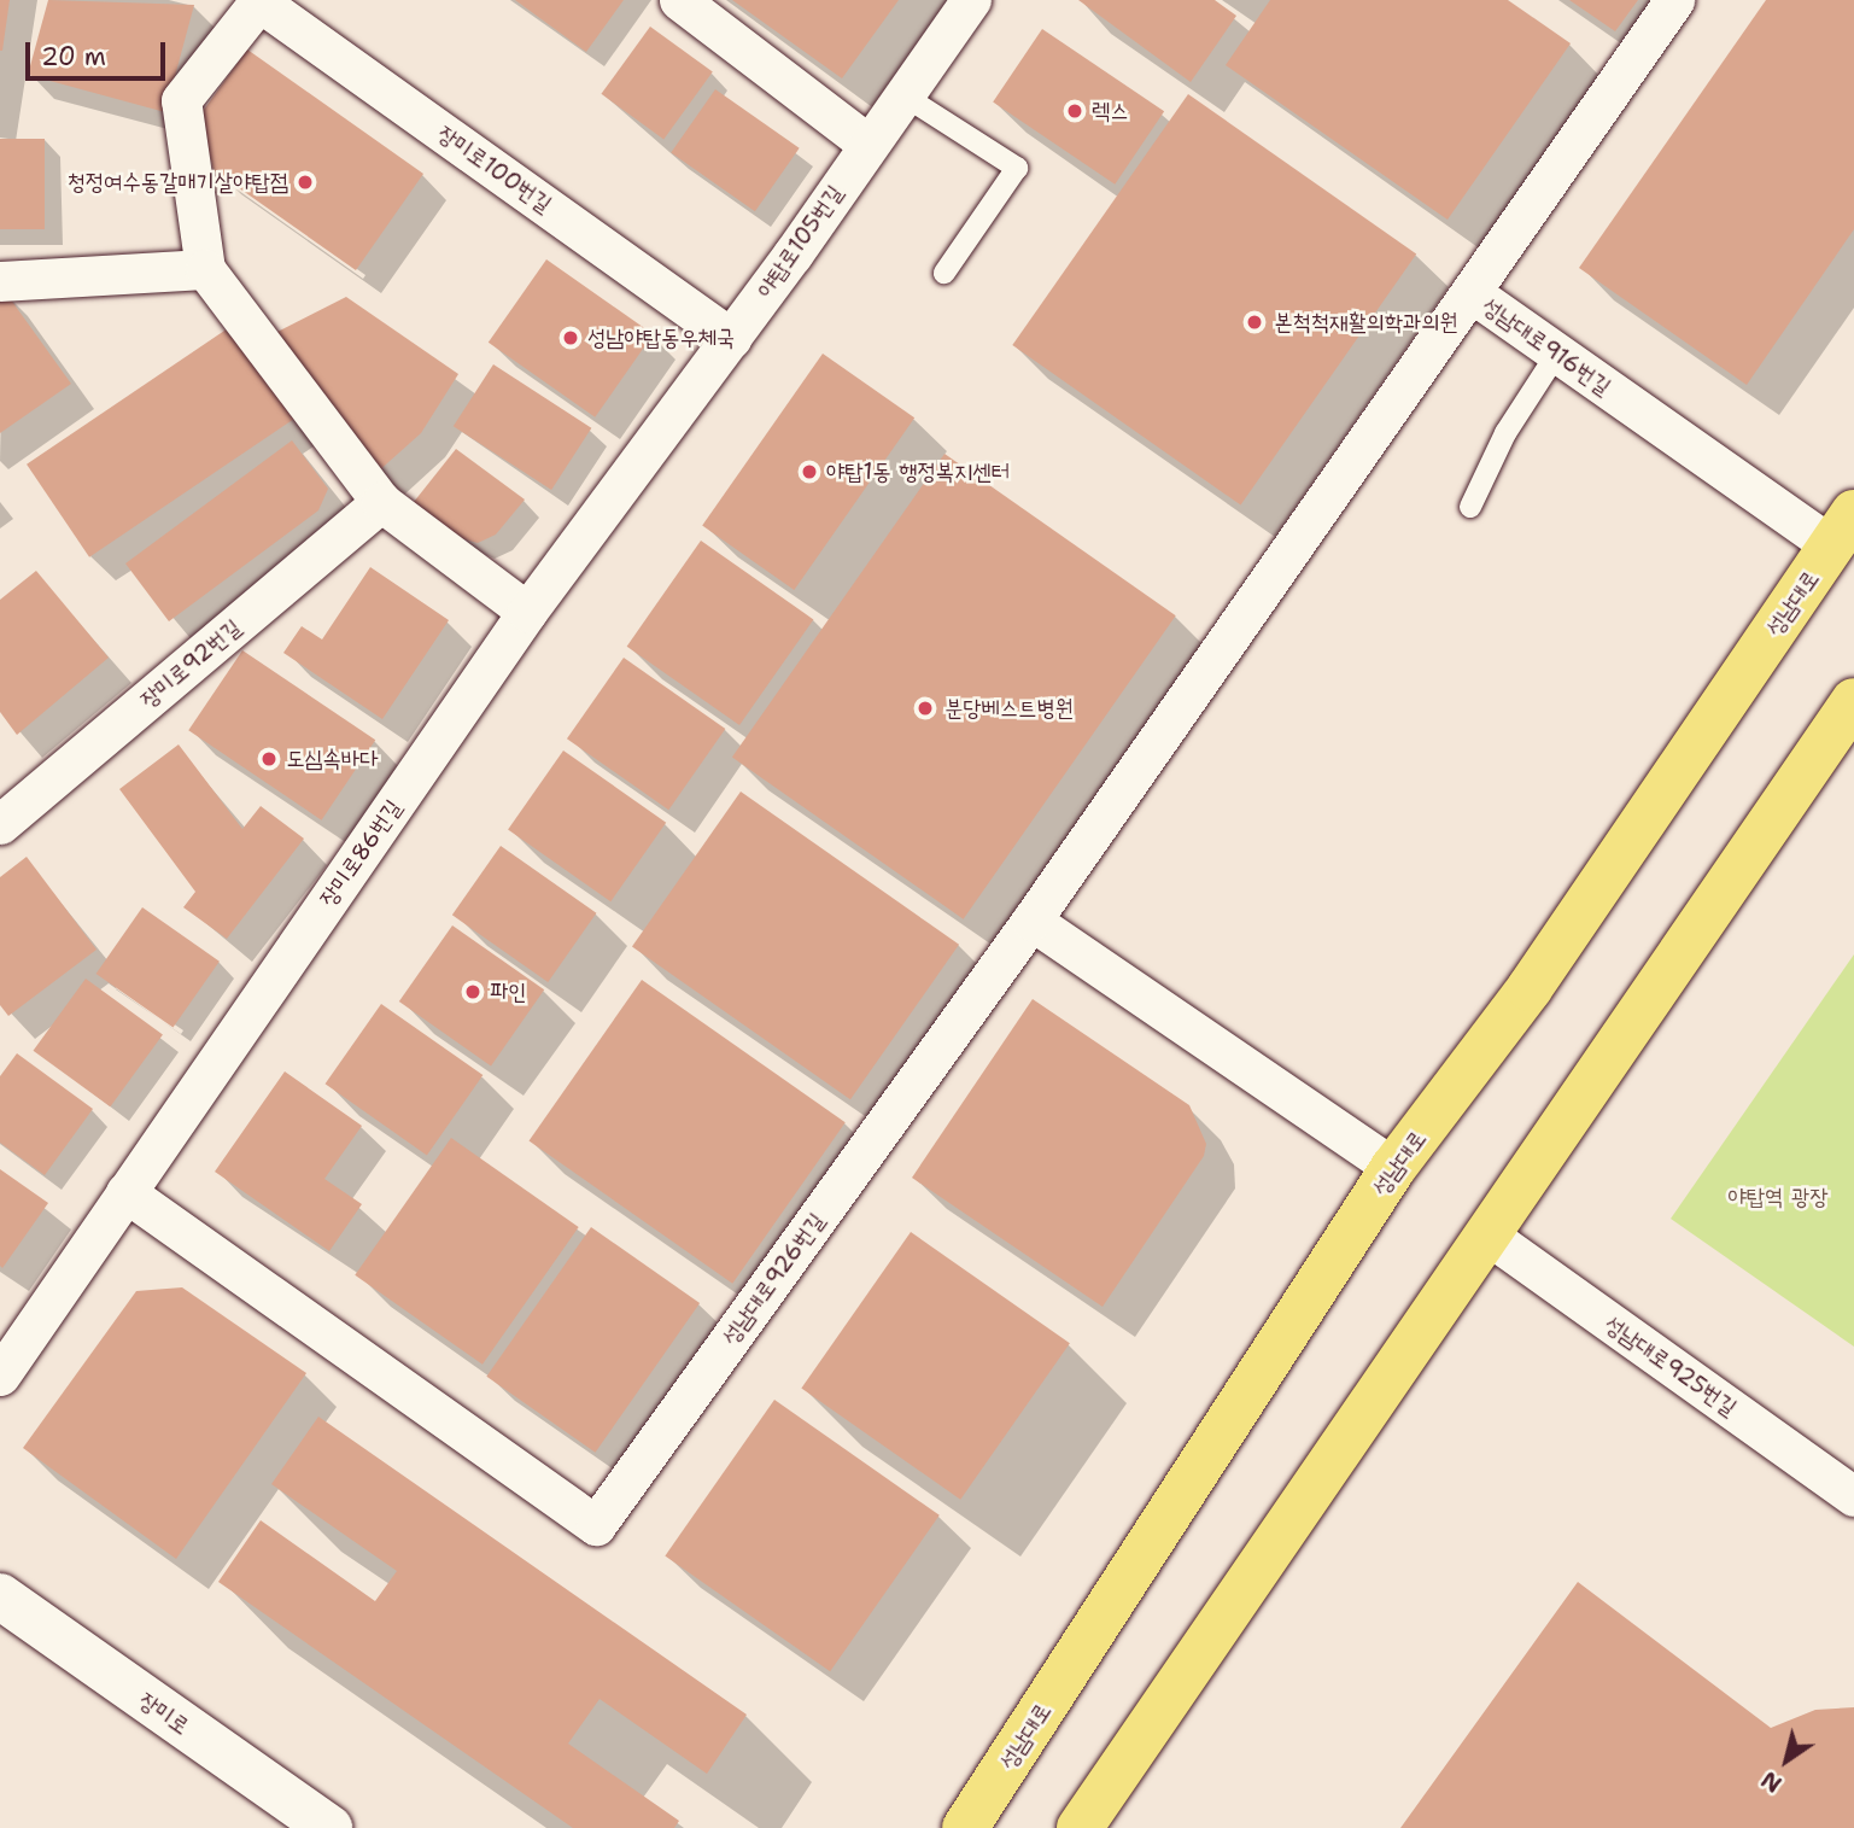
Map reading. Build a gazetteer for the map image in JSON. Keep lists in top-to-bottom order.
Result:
{
  "streets": {
    "main road": ["성남대로"],
    "street": [
      "장미로100번길",
      "야탑로105번길",
      "성남대로916번길",
      "장미로92번길",
      "장미로86번길",
      "성남대로926번길",
      "성남대로925번길",
      "장미로"
    ]
  },
  "crossings": [
    ["장미로100번길", "야탑로105번길"],
    ["장미로100번길", "장미로86번길"],
    ["야탑로105번길", "장미로86번길"],
    ["성남대로916번길", "성남대로"],
    ["장미로86번길", "성남대로926번길"]
  ],
  "parks": ["야탑역 광장"],
  "places": [
    "렉스",
    "청정여수동갈매기살야탑점",
    "본척척재활의학과의원",
    "성남야탑동우체국",
    "야탑1동 행정복지센터",
    "분당베스트병원",
    "도심속바다",
    "파인"
  ],
  "scale_bar": "20 m",
  "north": "bottom left"
}
